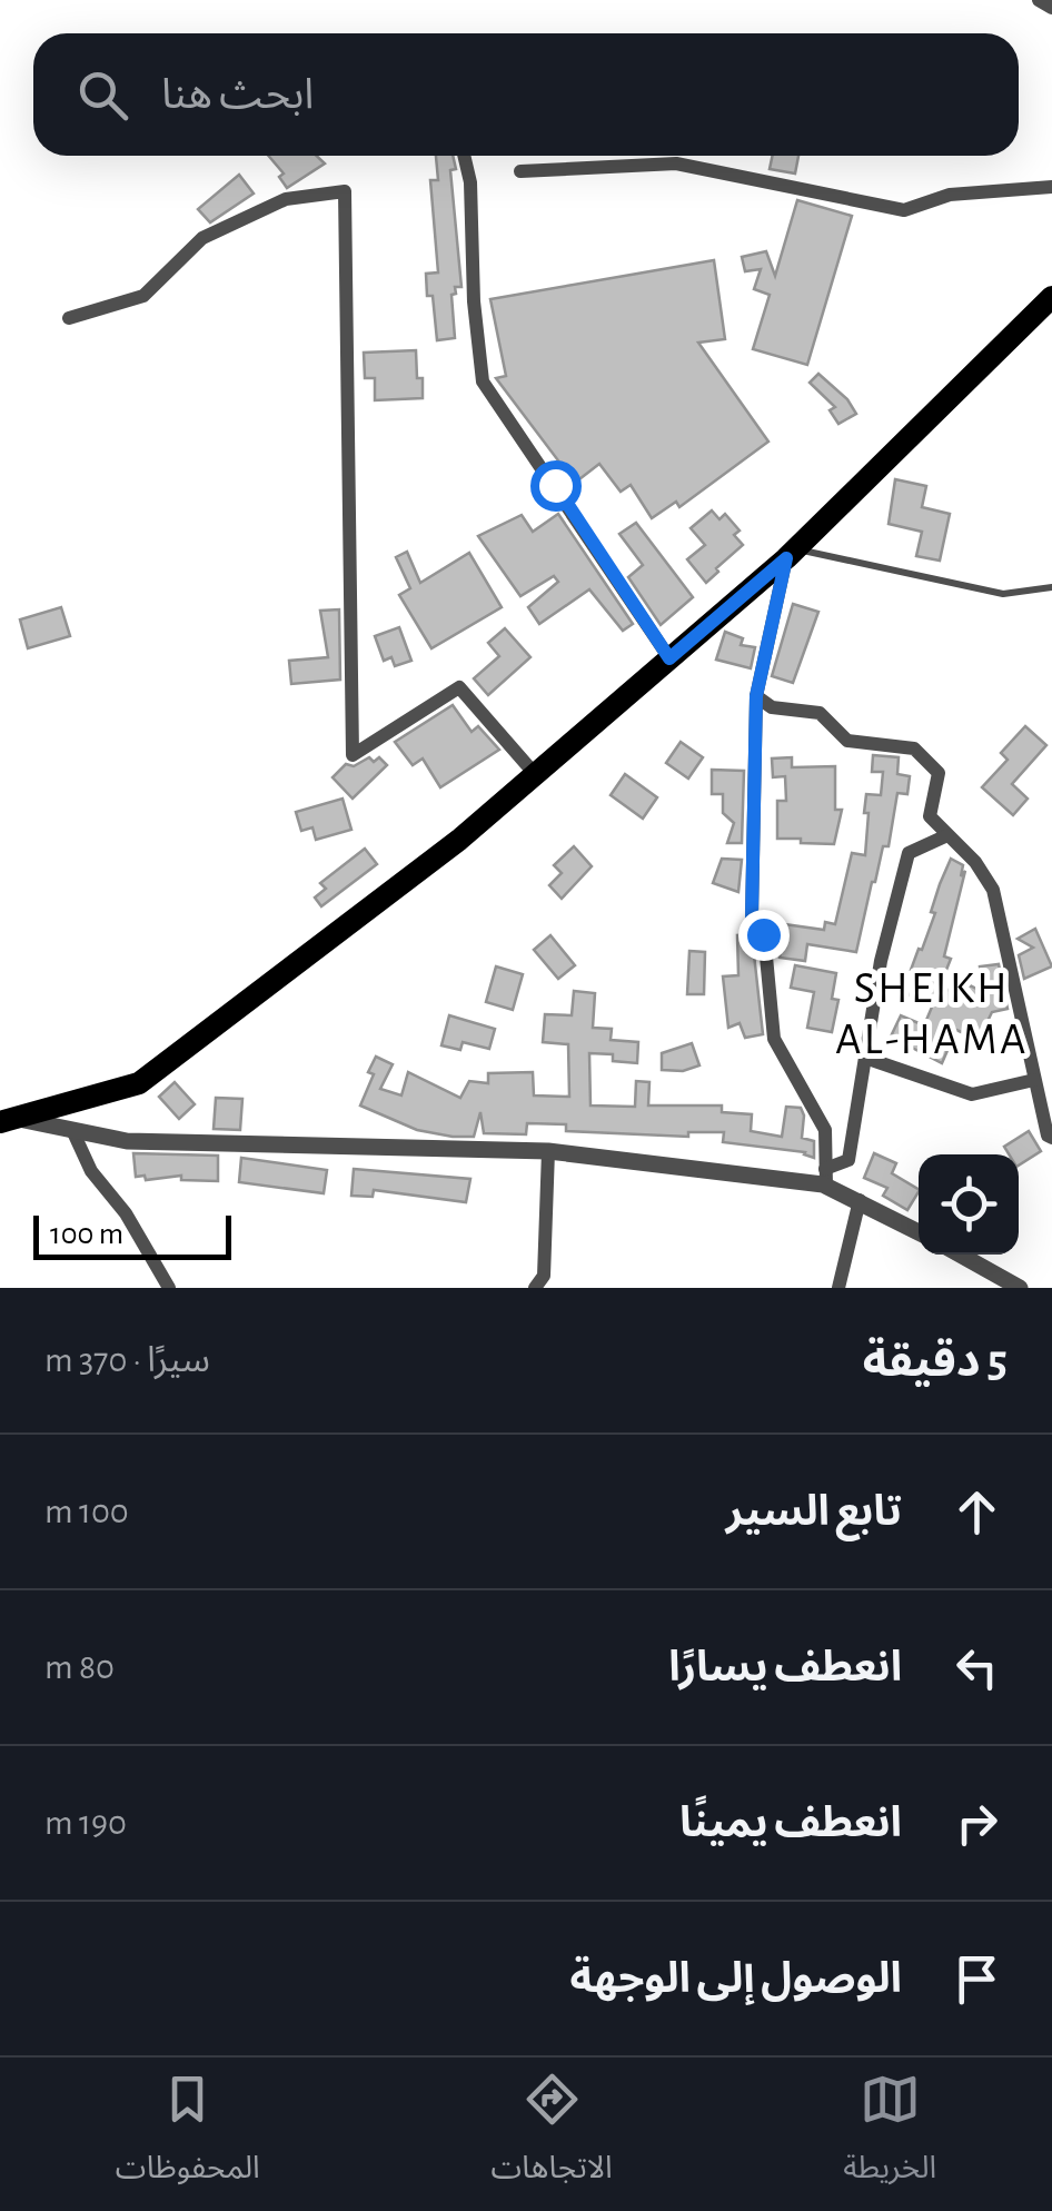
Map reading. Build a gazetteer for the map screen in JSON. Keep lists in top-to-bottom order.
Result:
{
  "districts": ["SHEIKH AL-HAMA"],
  "scale_bar": "100 m",
  "page": {
    "search": "ابحث هنا",
    "scale": "100 m",
    "heading": ["5 دقيقة", "سيرًا · 370 m"],
    "list": [
      ["تابع السير", "100 m"],
      ["انعطف يسارًا", "80 m"],
      ["انعطف يمينًا", "190 m"],
      "الوصول إلى الوجهة"
    ],
    "nav": ["الخريطة", "الاتجاهات", "المحفوظات"]
  }
}
